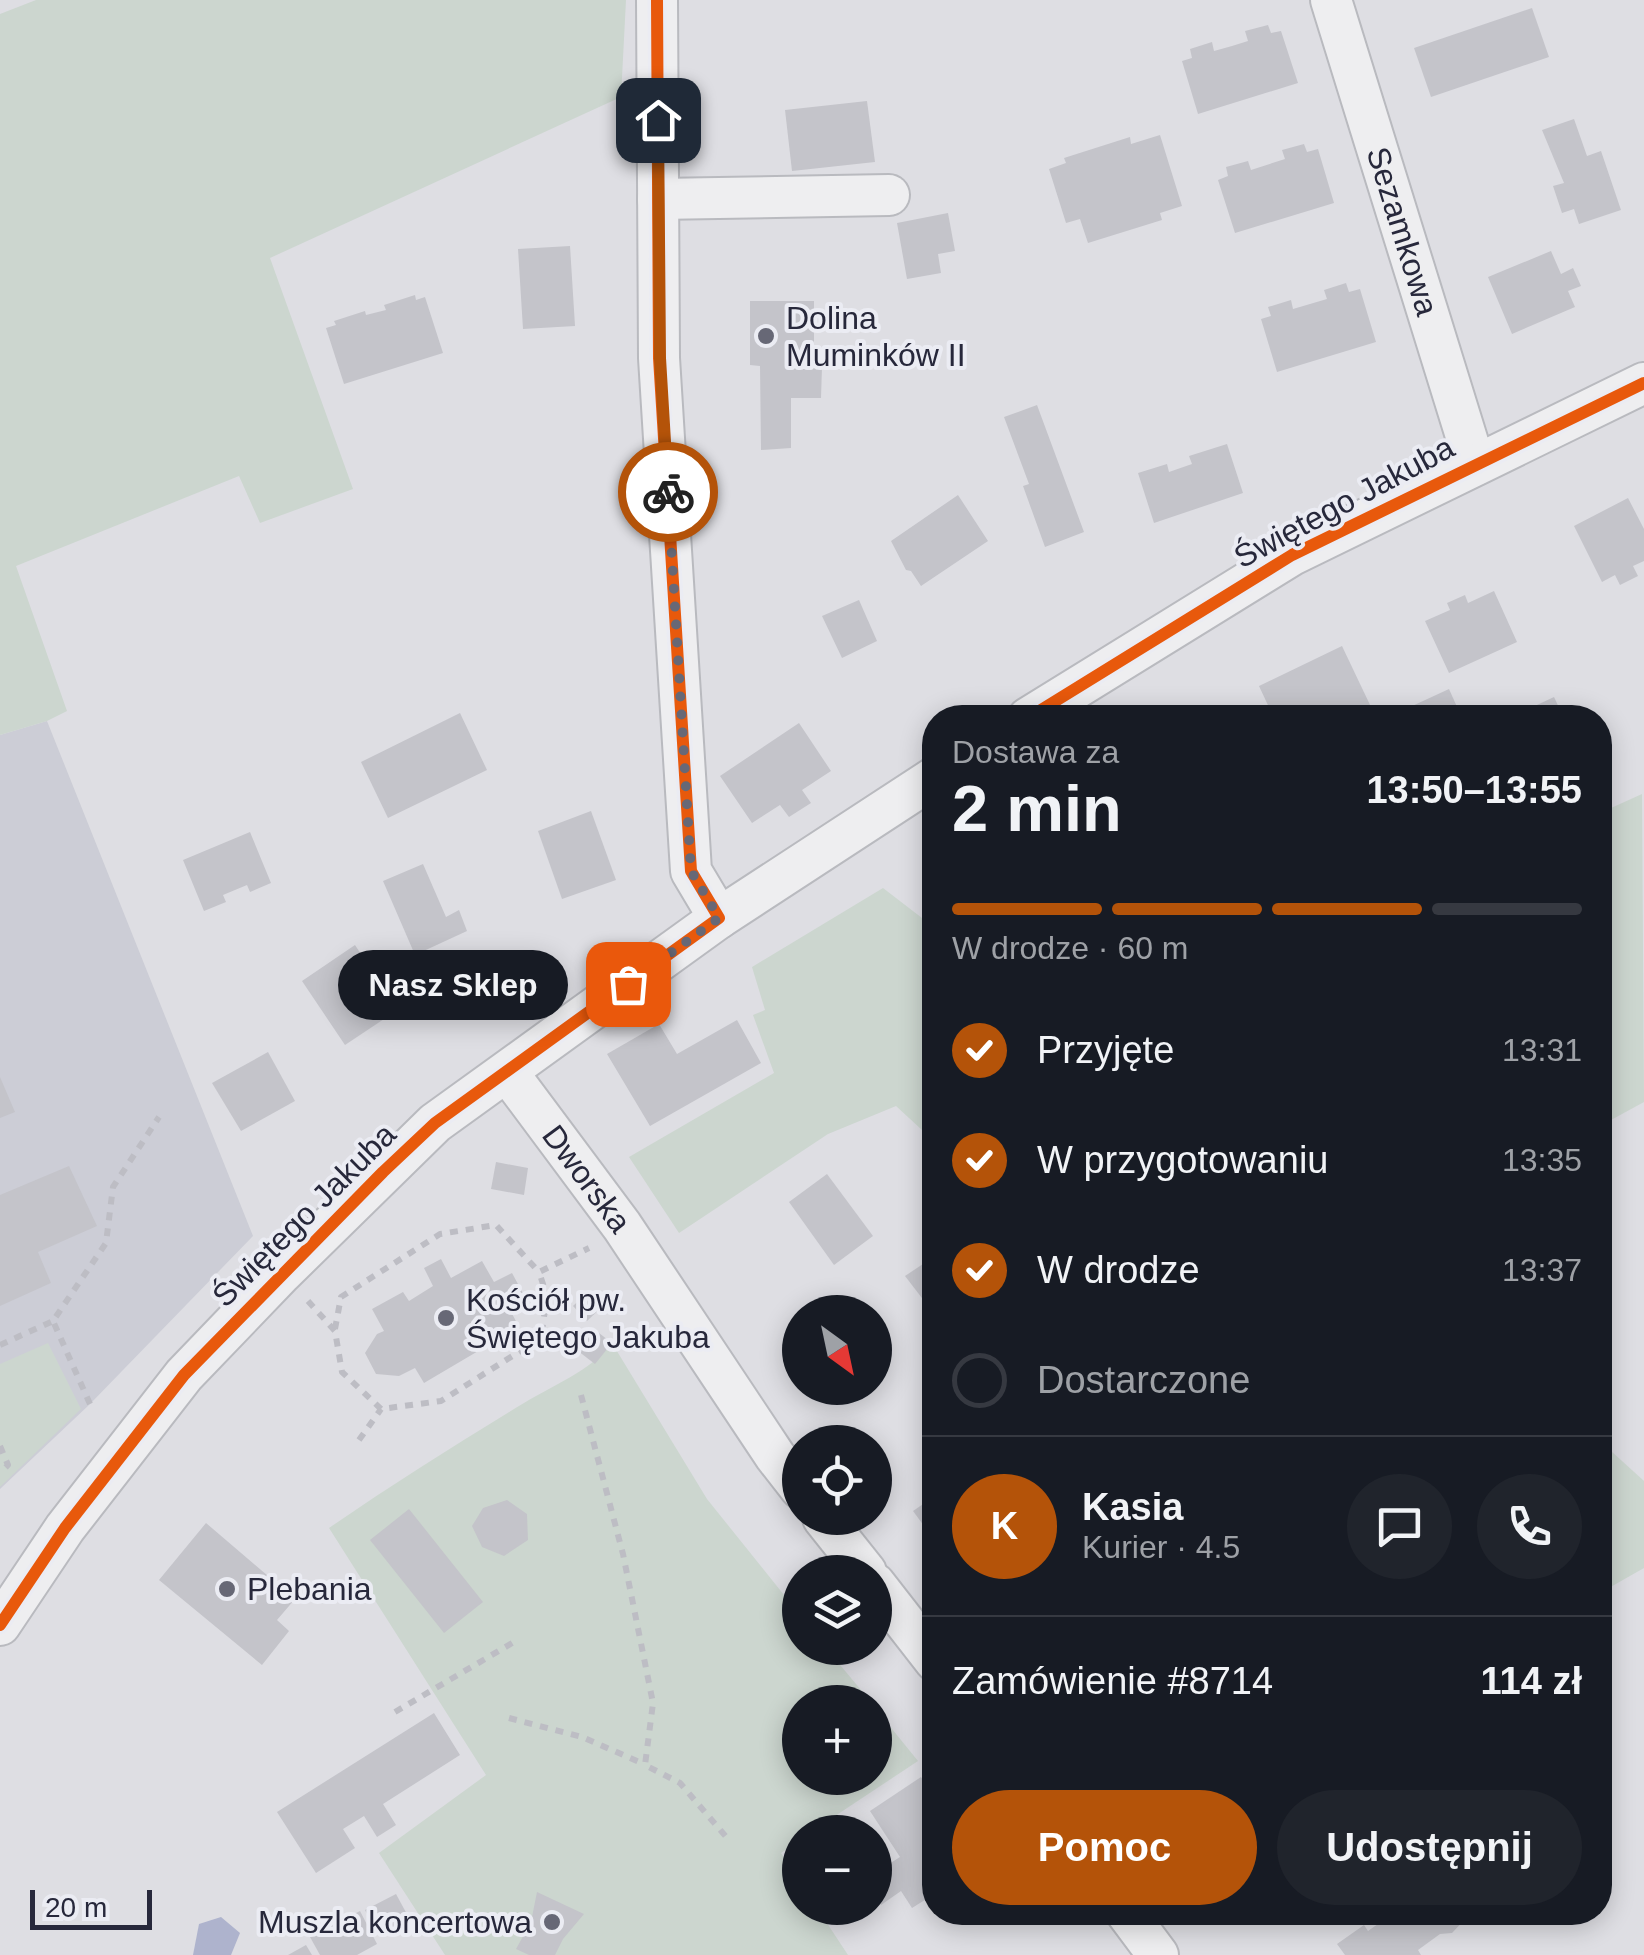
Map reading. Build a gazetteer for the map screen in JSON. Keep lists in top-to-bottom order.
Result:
{
  "streets": {
    "street": ["Sezamkowa", "Świętego Jakuba", "Dworska"]
  },
  "crossings": [
    ["Sezamkowa", "Świętego Jakuba"],
    ["Świętego Jakuba", "Dworska"]
  ],
  "places": [
    "Dolina Muminków II",
    "Nasz Sklep",
    "Kościół pw. Świętego Jakuba",
    "Plebania",
    "Muszla koncertowa"
  ],
  "scale_bar": "20 m",
  "north": "bottom right",
  "page": {
    "heading": ["2 min", "Dostawa za", "13:50–13:55"],
    "panel": [
      "Kasia",
      "Kurier · 4.5",
      "Zamówienie #8714",
      "114 zł"
    ],
    "bar": "W drodze · 60 m",
    "bubble": "Nasz Sklep",
    "list": [
      ["Przyjęte", "13:31"],
      ["W przygotowaniu", "13:35"],
      ["W drodze", "13:37"],
      "Dostarczone"
    ],
    "map_buttons": ["+", "−"],
    "round": "K",
    "buttons": ["Pomoc", "Udostępnij"],
    "scale": "20 m"
  }
}
